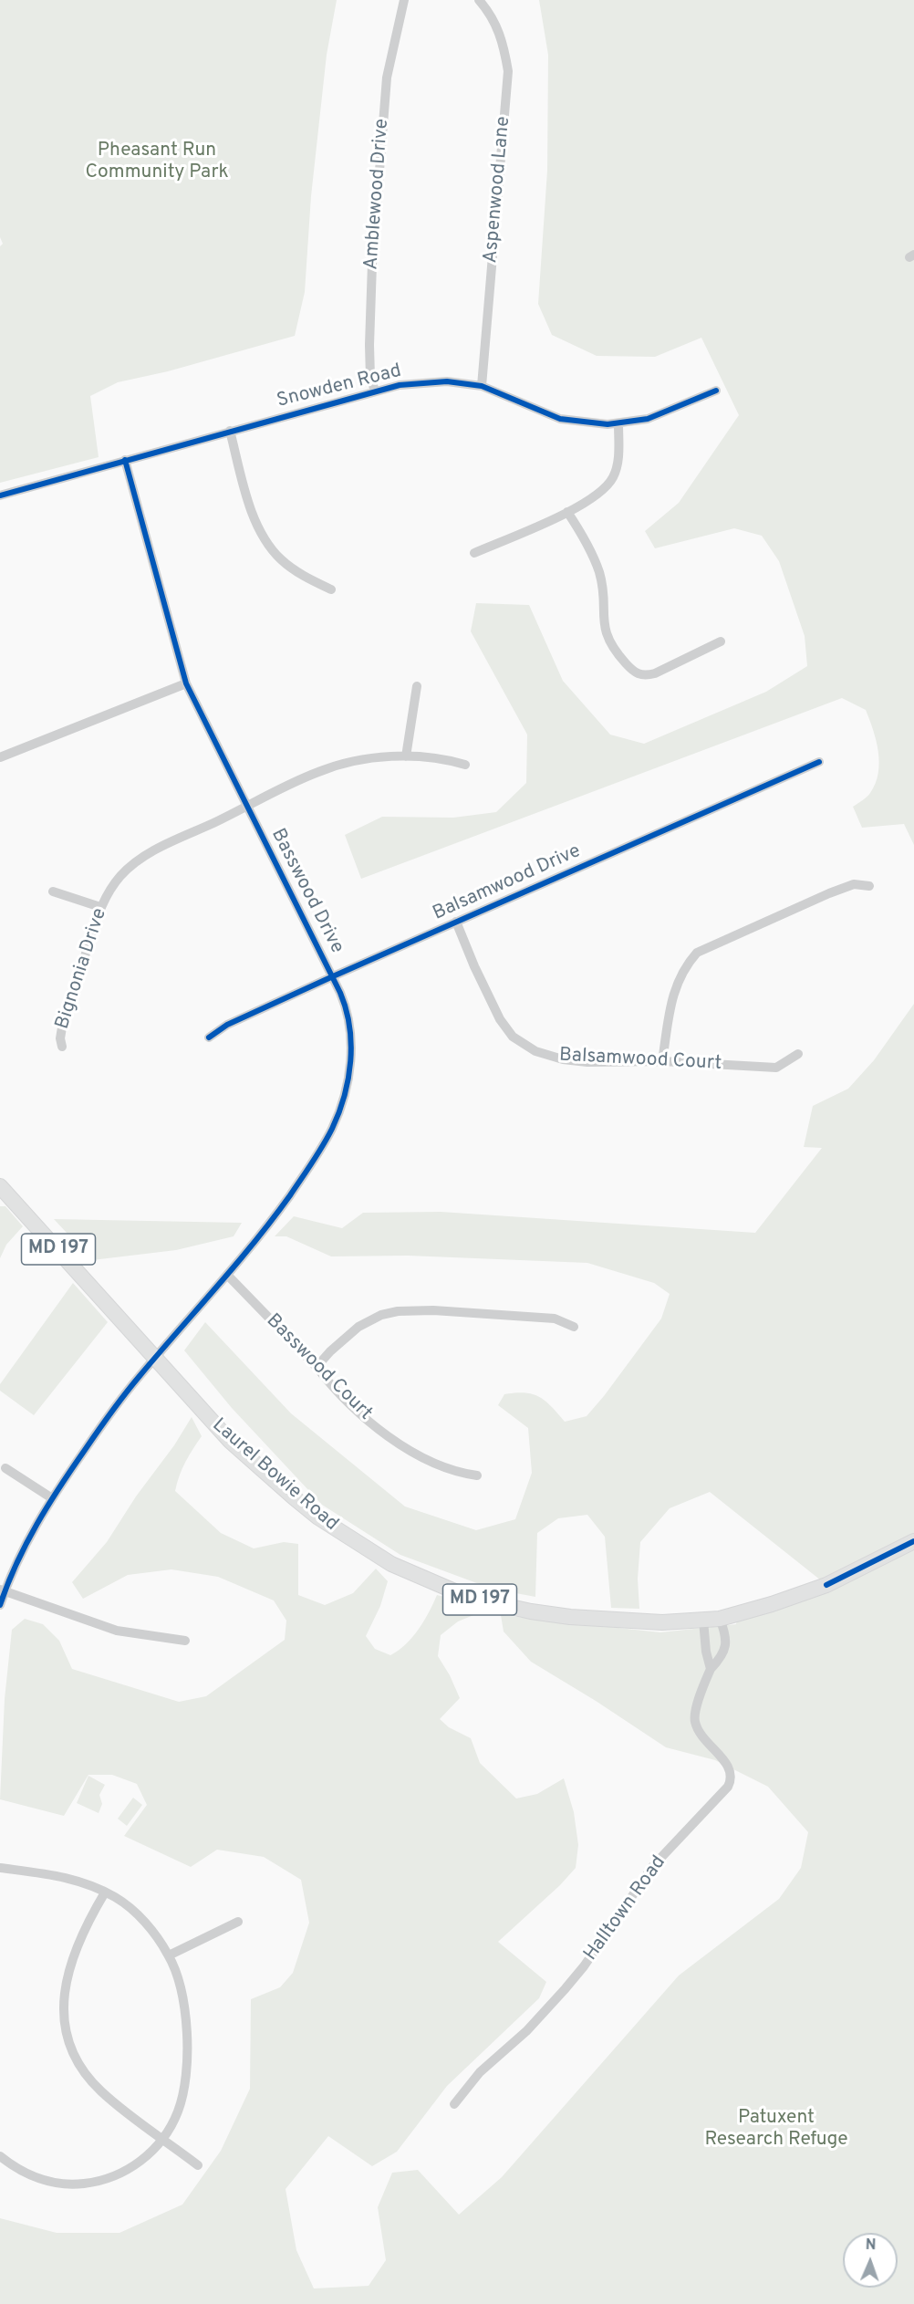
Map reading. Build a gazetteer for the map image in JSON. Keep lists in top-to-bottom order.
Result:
{
  "streets": {
    "main road": ["MD 197", "Laurel Bowie Road"],
    "street": [
      "Aspenwood Lane",
      "Amblewood Drive",
      "Snowden Road",
      "Balsamwood Drive",
      "Basswood Drive",
      "Bignonia Drive",
      "Balsamwood Court",
      "Basswood Court",
      "Halltown Road"
    ]
  },
  "crossings": [
    ["Aspenwood Lane", "Snowden Road"],
    ["Amblewood Drive", "Snowden Road"],
    ["Snowden Road", "Basswood Drive"],
    ["Balsamwood Drive", "Basswood Drive"],
    ["Balsamwood Drive", "Balsamwood Court"],
    ["Basswood Drive", "Bignonia Drive"],
    ["Basswood Drive", "Basswood Court"],
    ["Basswood Drive", "Laurel Bowie Road"],
    ["Laurel Bowie Road", "Halltown Road"]
  ],
  "parks": ["Pheasant Run Community Park", "Patuxent Research Refuge"],
  "north": "top"
}
